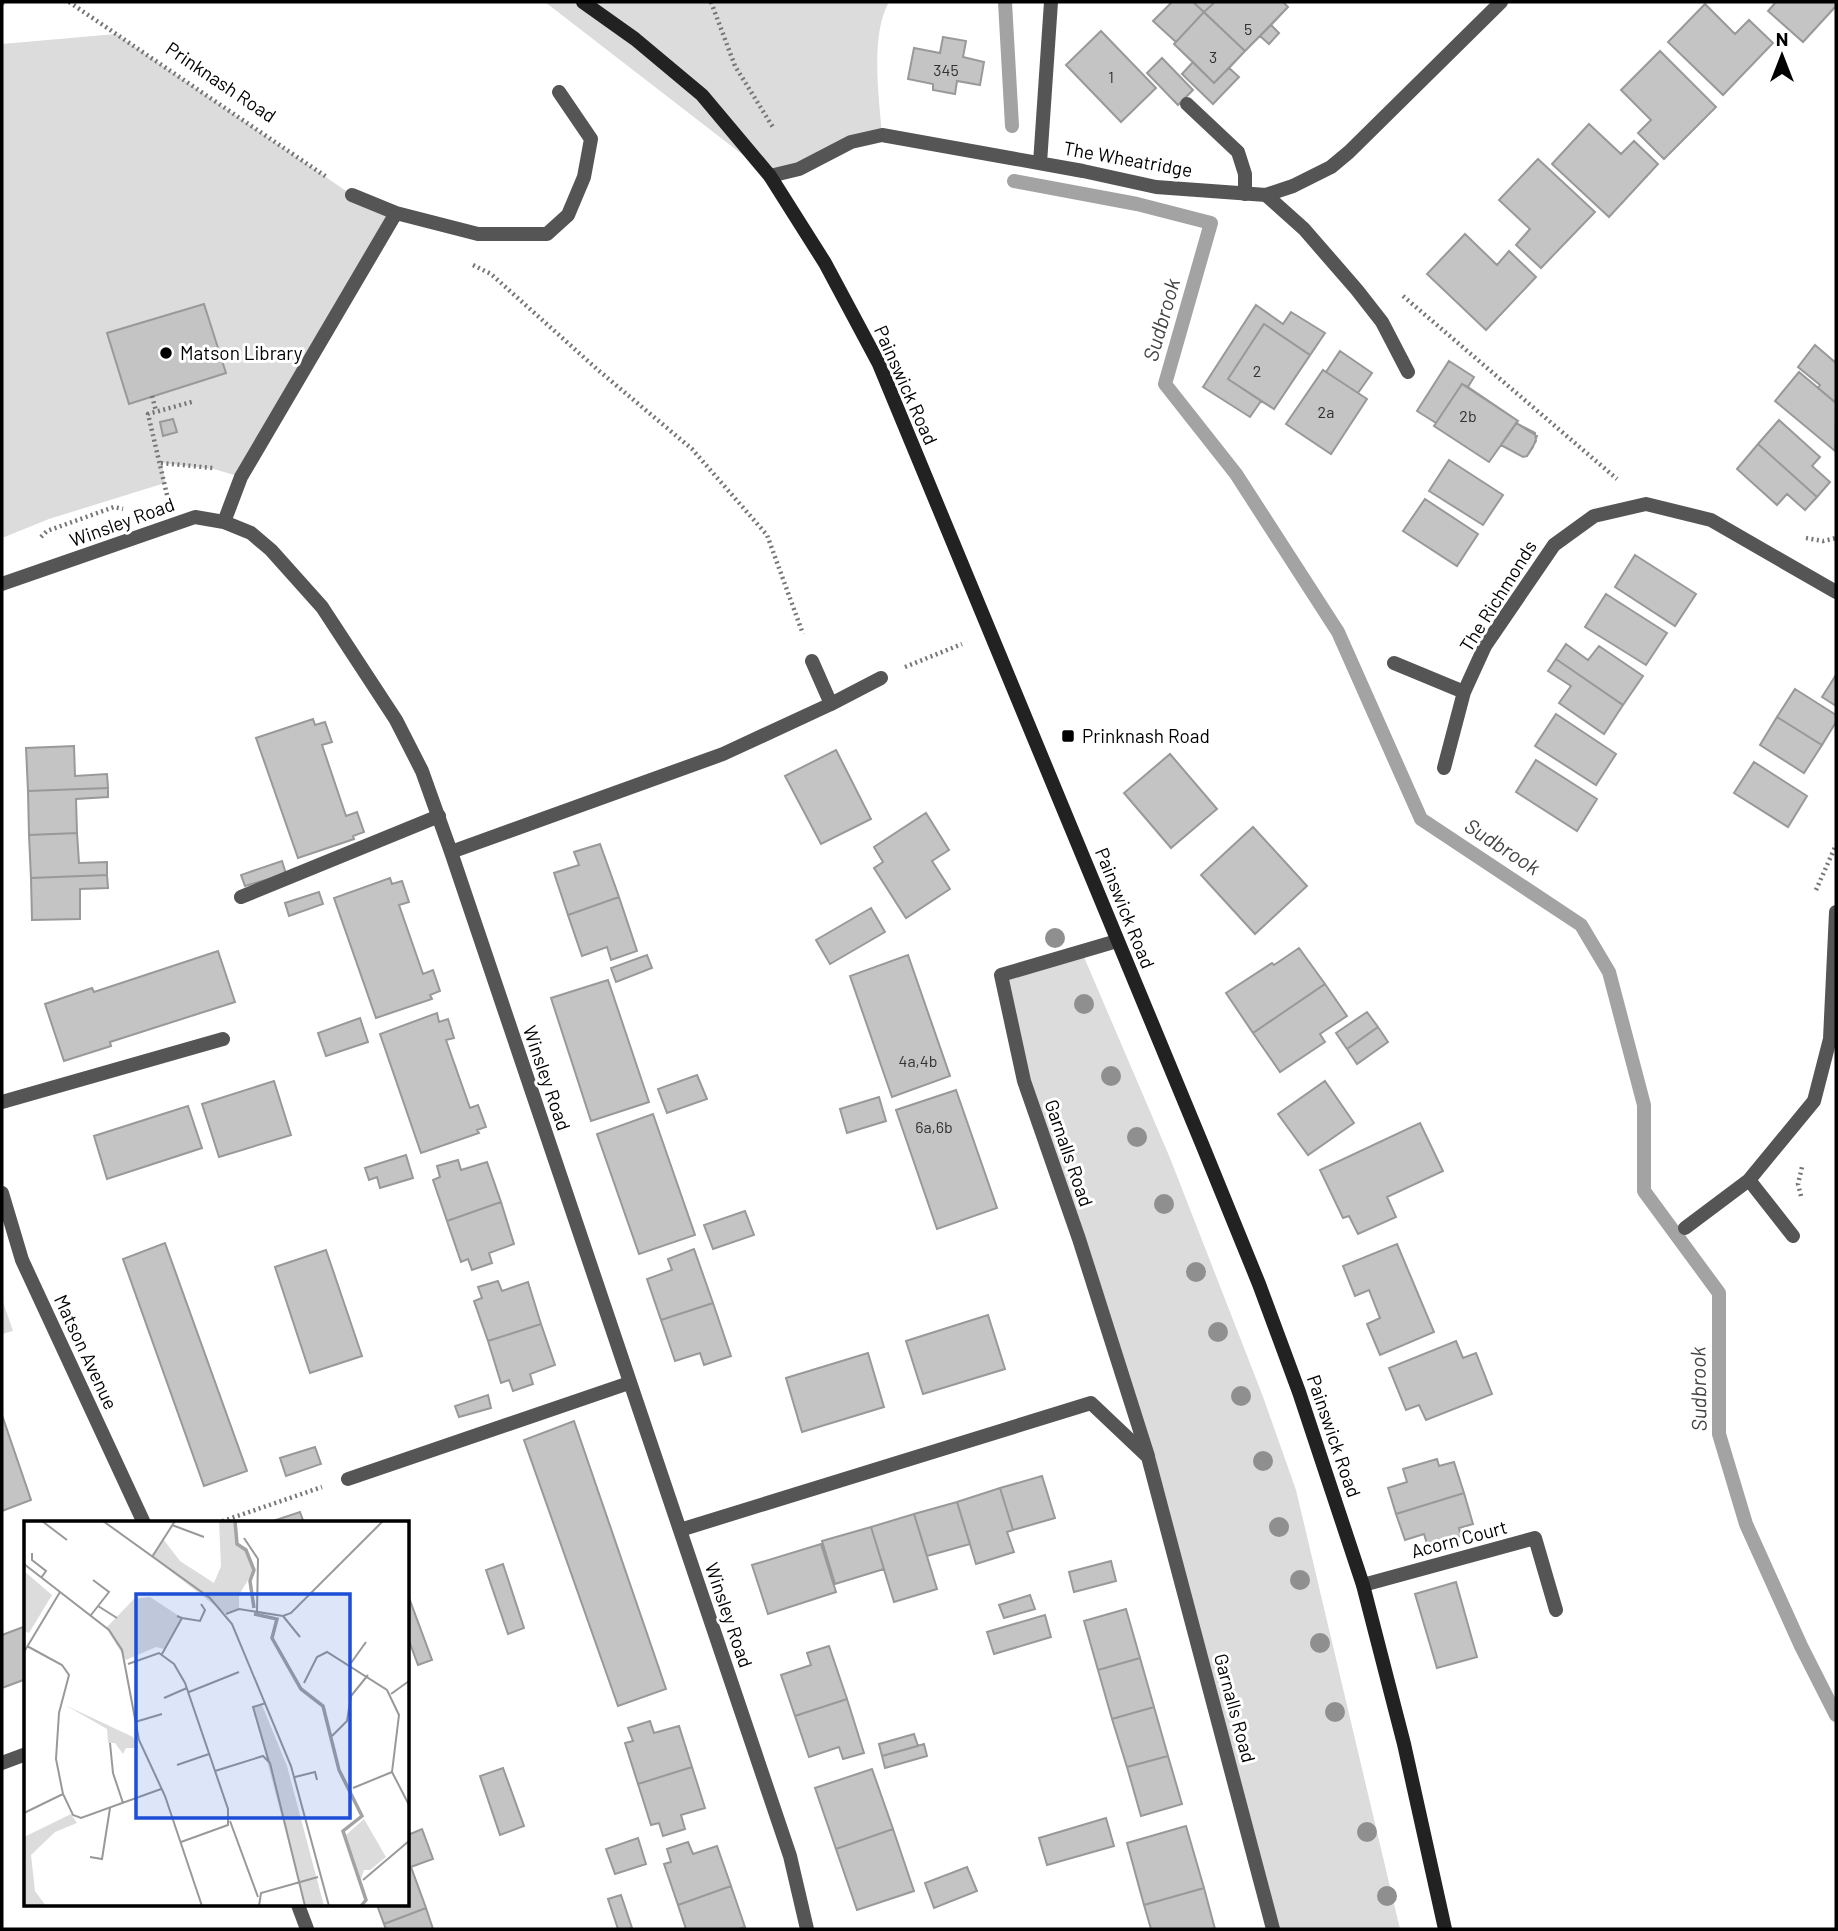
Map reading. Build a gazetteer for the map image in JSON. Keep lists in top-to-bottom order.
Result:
{
  "streets": {
    "main road": ["Painswick Road"],
    "street": [
      "The Wheatridge",
      "Winsley Road",
      "The Richmonds",
      "Garnalls Road",
      "Matson Avenue",
      "Acorn Court"
    ],
    "path": ["Prinknash Road"]
  },
  "crossings": [
    ["The Wheatridge", "Painswick Road"],
    ["Painswick Road", "Garnalls Road"],
    ["Painswick Road", "Acorn Court"]
  ],
  "water": ["Sudbrook"],
  "places": {
    "other": ["Matson Library"],
    "transit": ["Prinknash Road"]
  },
  "house_numbers": [
    "5",
    "3",
    "345",
    "1",
    "2",
    "2a",
    "2b",
    "4a,4b",
    "6a,6b"
  ],
  "north": "top"
}
